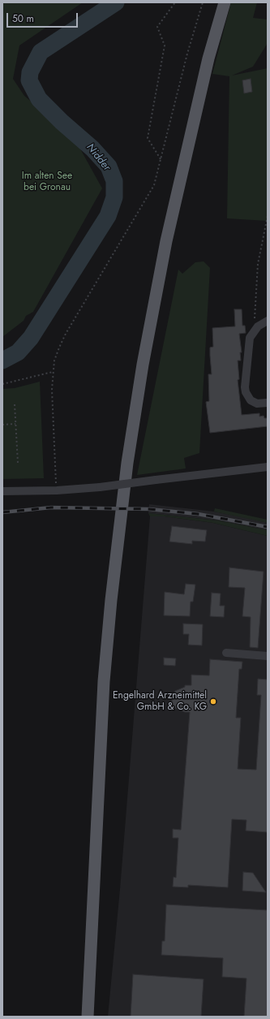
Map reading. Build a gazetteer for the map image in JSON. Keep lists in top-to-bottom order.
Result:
{
  "water": ["Nidder"],
  "parks": ["Im alten See bei Gronau"],
  "places": ["Engelhard Arzneimittel GmbH & Co. KG"],
  "scale_bar": "50 m"
}
